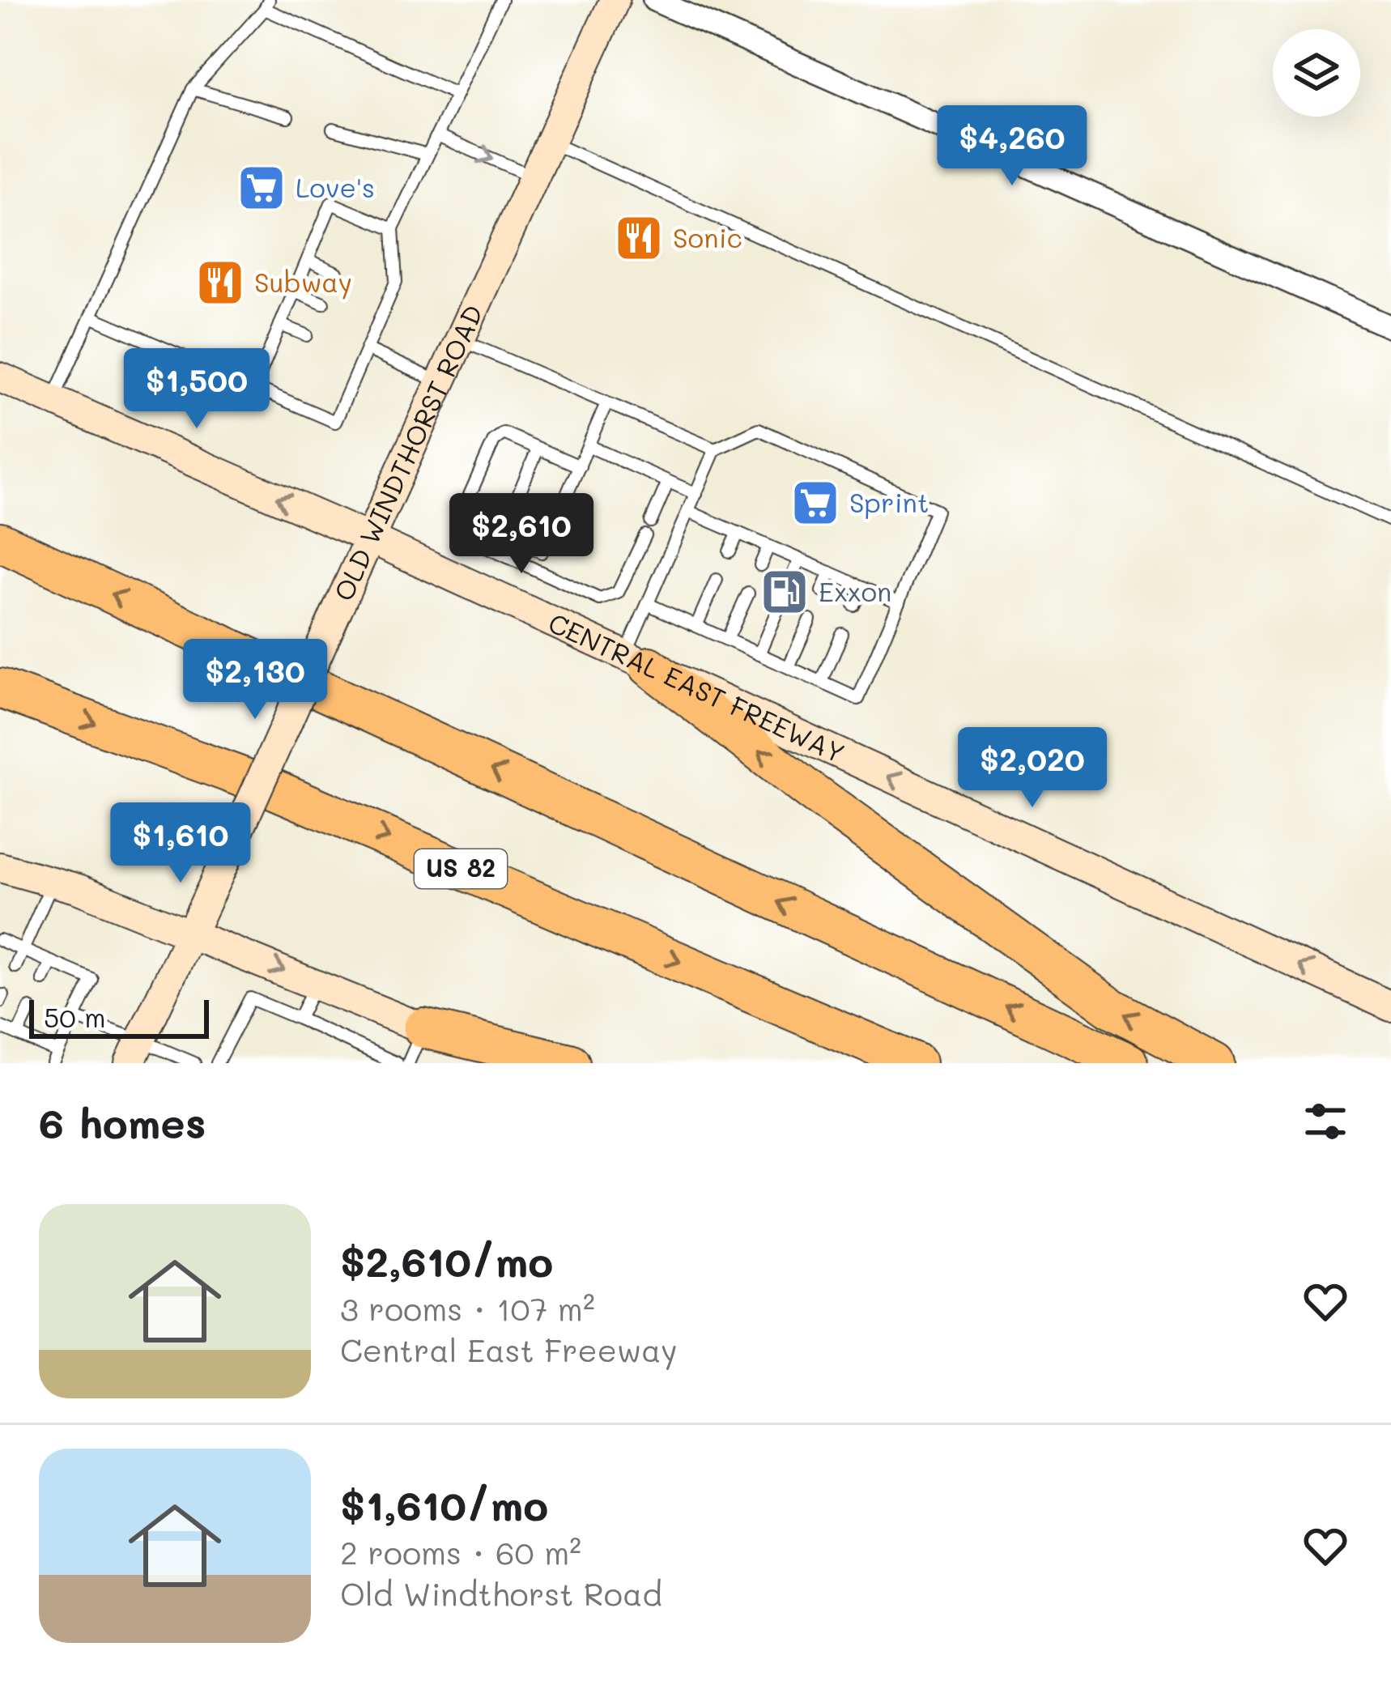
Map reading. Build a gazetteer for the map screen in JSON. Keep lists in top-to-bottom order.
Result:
{
  "streets": {
    "highway": ["US 82"],
    "street": ["OLD WINDTHORST ROAD", "CENTRAL EAST FREEWAY"]
  },
  "crossings": [
    ["OLD WINDTHORST ROAD", "CENTRAL EAST FREEWAY"]
  ],
  "one_way": ["CENTRAL EAST FREEWAY"],
  "places": {
    "supermarket": ["Love's", "Sprint"],
    "restaurant": ["Sonic", "Subway"],
    "fuel station": ["Exxon"]
  },
  "scale_bar": "50 m",
  "page": {
    "price": [
      "$4,260",
      "$1,500",
      "$2,610",
      "$2,130",
      "$2,020",
      "$1,610"
    ],
    "scale": "50 m",
    "heading": "6 homes",
    "list": [
      {
        "name": "$2,610/mo",
        "note": "3 rooms · 107 m² · Central East Freeway"
      },
      {
        "name": "$1,610/mo",
        "note": "2 rooms · 60 m² · Old Windthorst Road"
      }
    ]
  }
}
